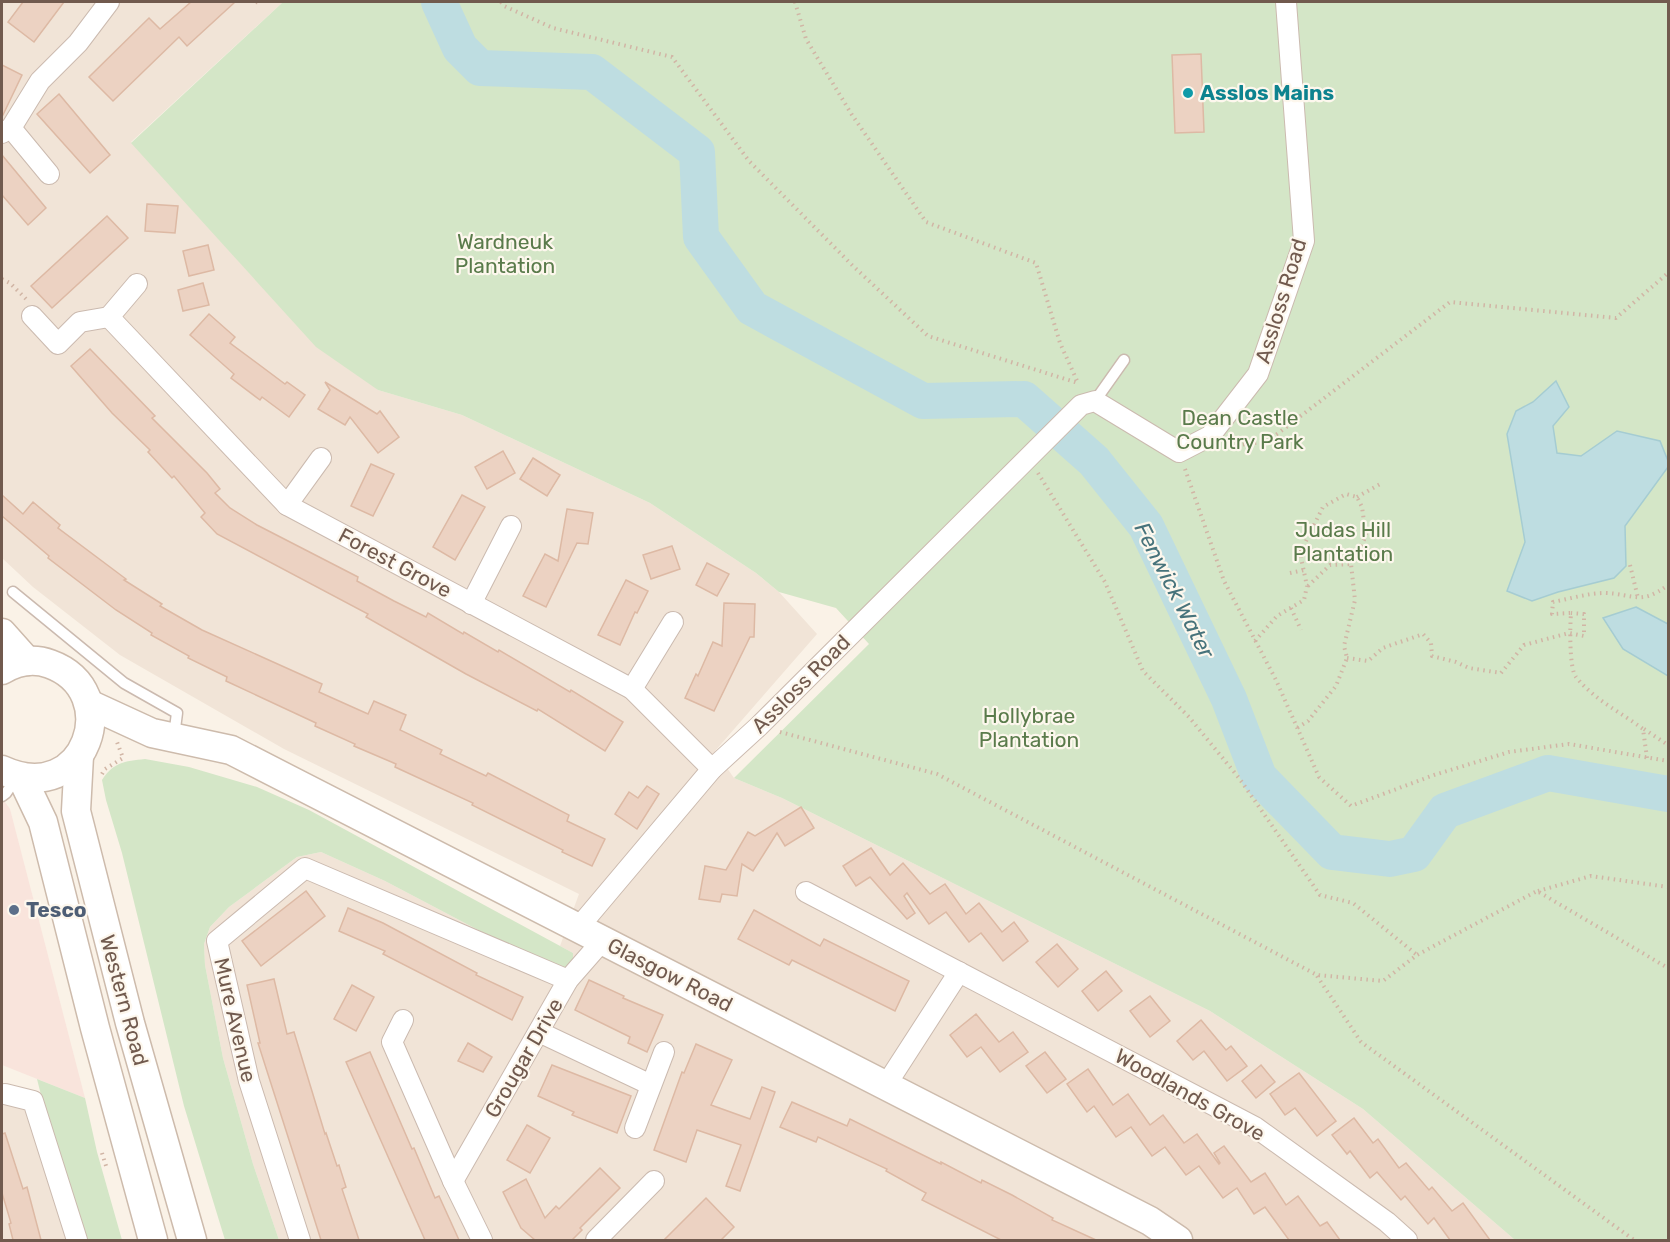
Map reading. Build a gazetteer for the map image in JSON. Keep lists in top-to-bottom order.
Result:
{
  "streets": {
    "main road": ["Glasgow Road", "Western Road"],
    "street": [
      "Assloss Road",
      "Forest Grove",
      "Mure Avenue",
      "Grougar Drive",
      "Woodlands Grove"
    ]
  },
  "crossings": [
    ["Assloss Road", "Forest Grove"],
    ["Assloss Road", "Glasgow Road"],
    ["Assloss Road", "Grougar Drive"],
    ["Glasgow Road", "Western Road"],
    ["Glasgow Road", "Grougar Drive"],
    ["Mure Avenue", "Grougar Drive"]
  ],
  "water": ["Fenwick Water"],
  "parks": [
    "Wardneuk Plantation",
    "Dean Castle Country Park",
    "Judas Hill Plantation",
    "Hollybrae Plantation"
  ],
  "places": ["Asslos Mains", "Tesco"]
}
